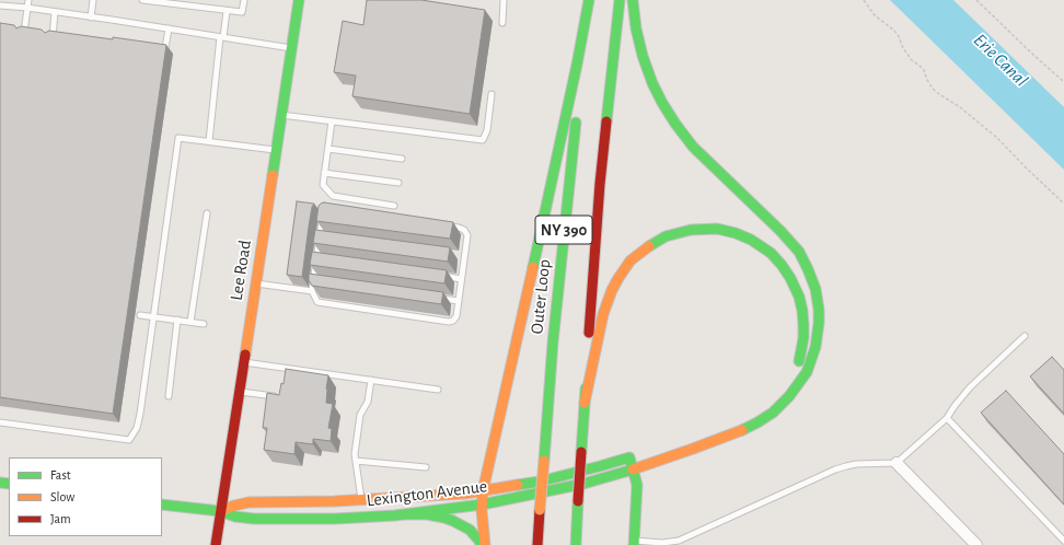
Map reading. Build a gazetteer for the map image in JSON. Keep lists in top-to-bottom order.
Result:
{
  "streets": {
    "main road": [
      "NY 390",
      "Lee Road",
      "Outer Loop",
      "Lexington Avenue"
    ]
  },
  "crossings": [
    ["Lee Road", "Lexington Avenue"]
  ],
  "water": ["Erie Canal"],
  "legend": ["Fast", "Slow", "Jam"]
}
